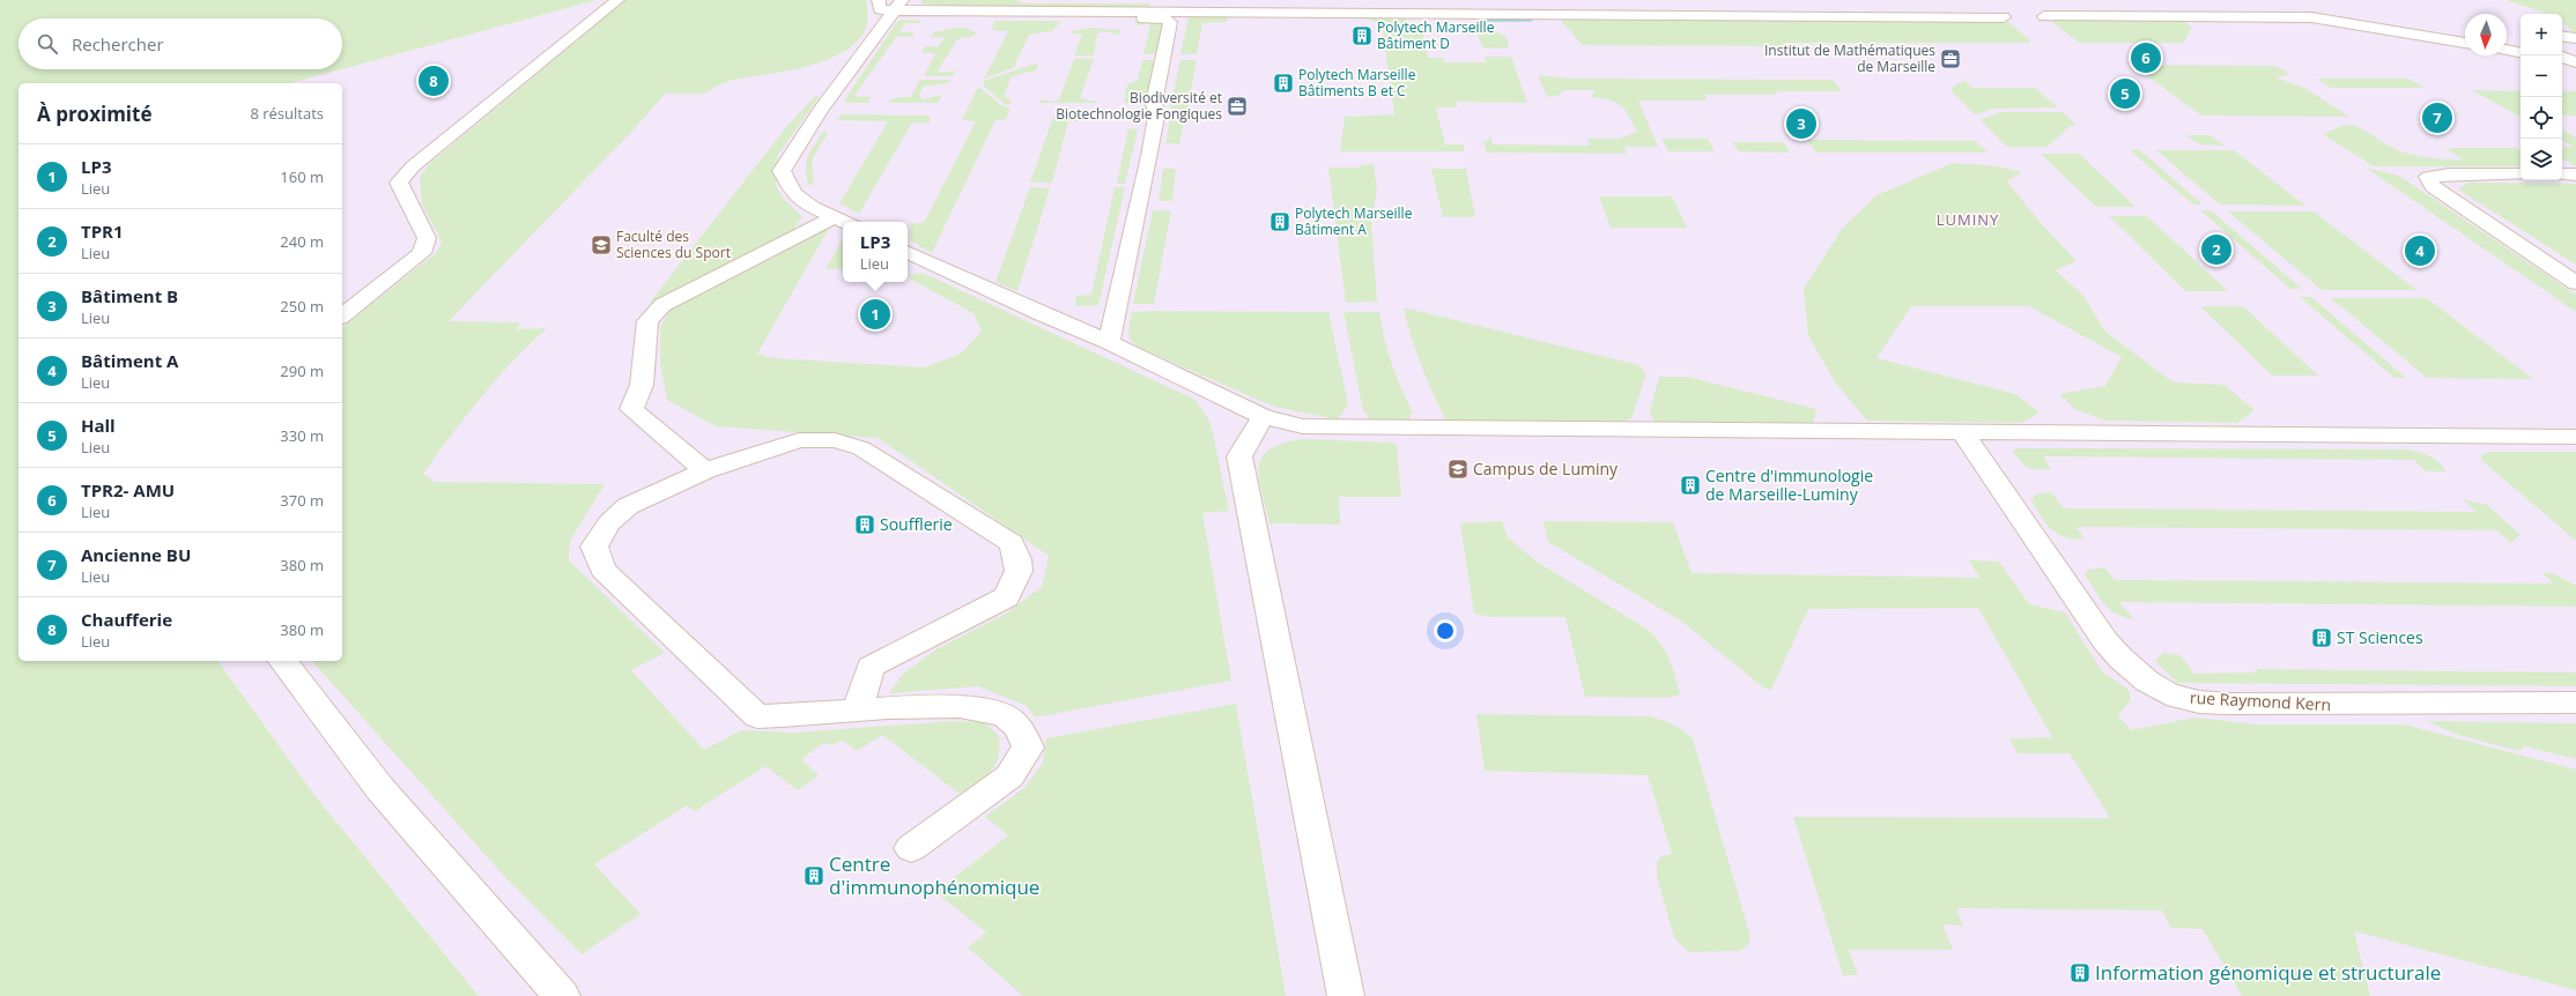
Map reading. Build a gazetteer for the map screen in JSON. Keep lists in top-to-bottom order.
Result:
{
  "streets": {
    "street": ["rue Raymond Kern"]
  },
  "districts": ["LUMINY"],
  "places": {
    "building": [
      "Polytech Marseille Bâtiment D",
      "Polytech Marseille Bâtiments B et C",
      "Polytech Marseille Bâtiment A",
      "Centre d'immunologie de Marseille-Luminy",
      "Soufflerie",
      "ST Sciences",
      "Centre d'immunophénomique",
      "Information génomique et structurale"
    ],
    "office": ["Institut de Mathématiques de Marseille", "Biodiversité et Biotechnologie Fongiques"],
    "school or university": ["Faculté des Sciences du Sport", "Campus de Luminy"]
  },
  "north": "bottom",
  "page": {
    "map_buttons": ["+", "−"],
    "search": "Rechercher",
    "pins": [
      "6",
      "8",
      "5",
      "7",
      "3",
      "2",
      "4",
      "1"
    ],
    "heading": ["À proximité", "8 résultats"],
    "list": [
      {
        "mark": "1",
        "name": "LP3",
        "note": "Lieu",
        "value": "160 m"
      },
      {
        "mark": "2",
        "name": "TPR1",
        "note": "Lieu",
        "value": "240 m"
      },
      {
        "mark": "3",
        "name": "Bâtiment B",
        "note": "Lieu",
        "value": "250 m"
      },
      {
        "mark": "4",
        "name": "Bâtiment A",
        "note": "Lieu",
        "value": "290 m"
      },
      {
        "mark": "5",
        "name": "Hall",
        "note": "Lieu",
        "value": "330 m"
      },
      {
        "mark": "6",
        "name": "TPR2- AMU",
        "note": "Lieu",
        "value": "370 m"
      },
      {
        "mark": "7",
        "name": "Ancienne BU",
        "note": "Lieu",
        "value": "380 m"
      },
      {
        "mark": "8",
        "name": "Chaufferie",
        "note": "Lieu",
        "value": "380 m"
      }
    ],
    "popup": ["LP3", "Lieu"]
  }
}
